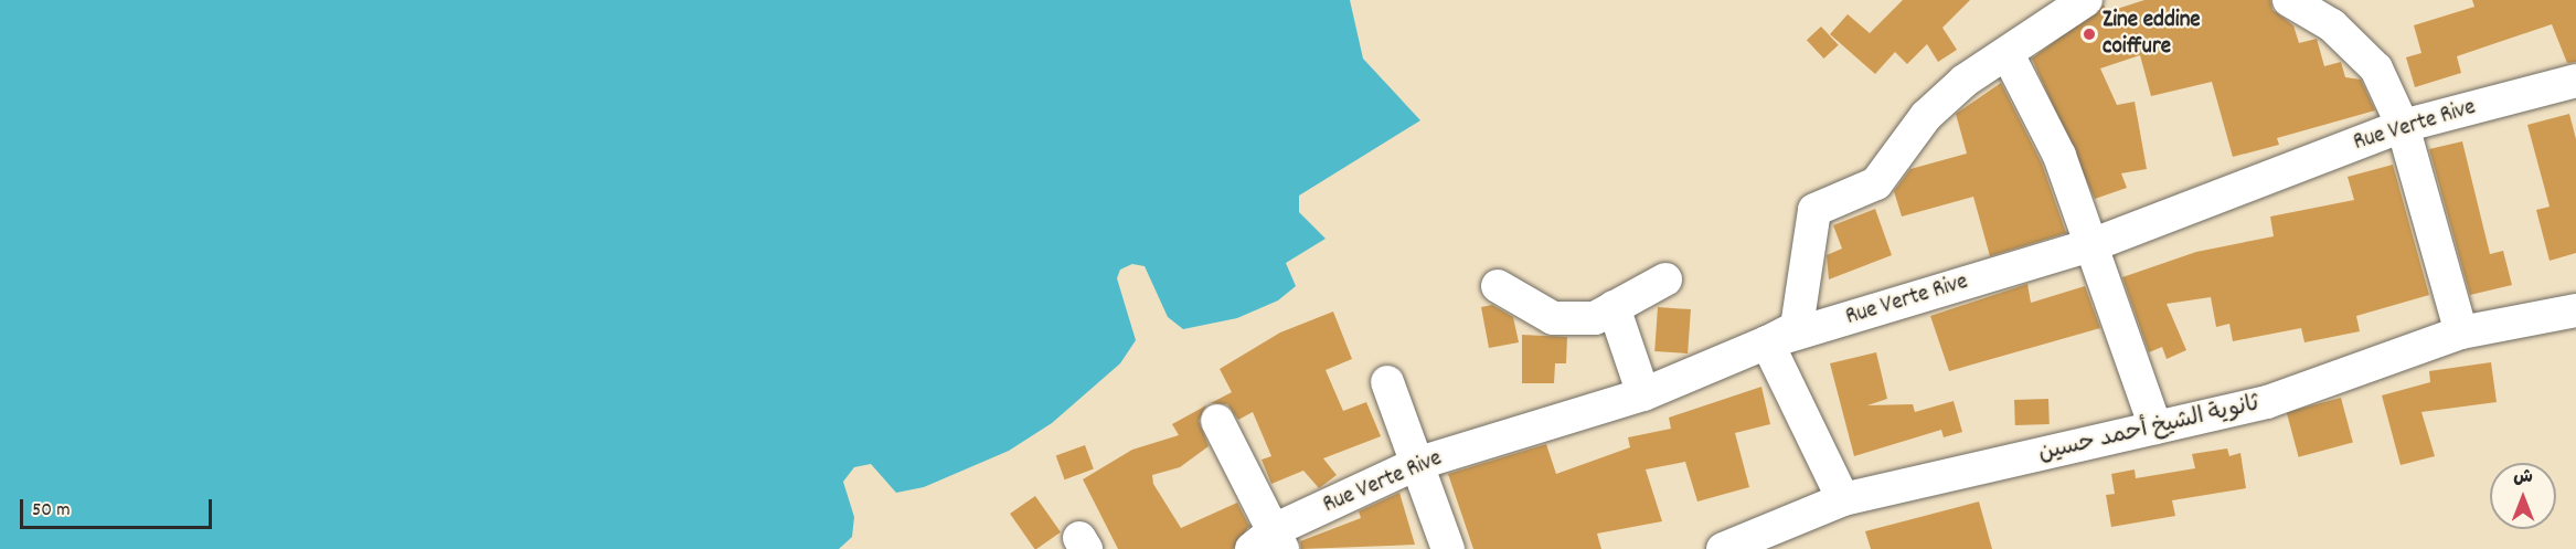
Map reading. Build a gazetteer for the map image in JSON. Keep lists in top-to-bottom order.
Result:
{
  "streets": {
    "street": ["Rue Verte Rive", "ثانوية الشيخ أحمد حسين"]
  },
  "places": ["Zine eddine coiffure"],
  "scale_bar": "50 m",
  "north": "top"
}
